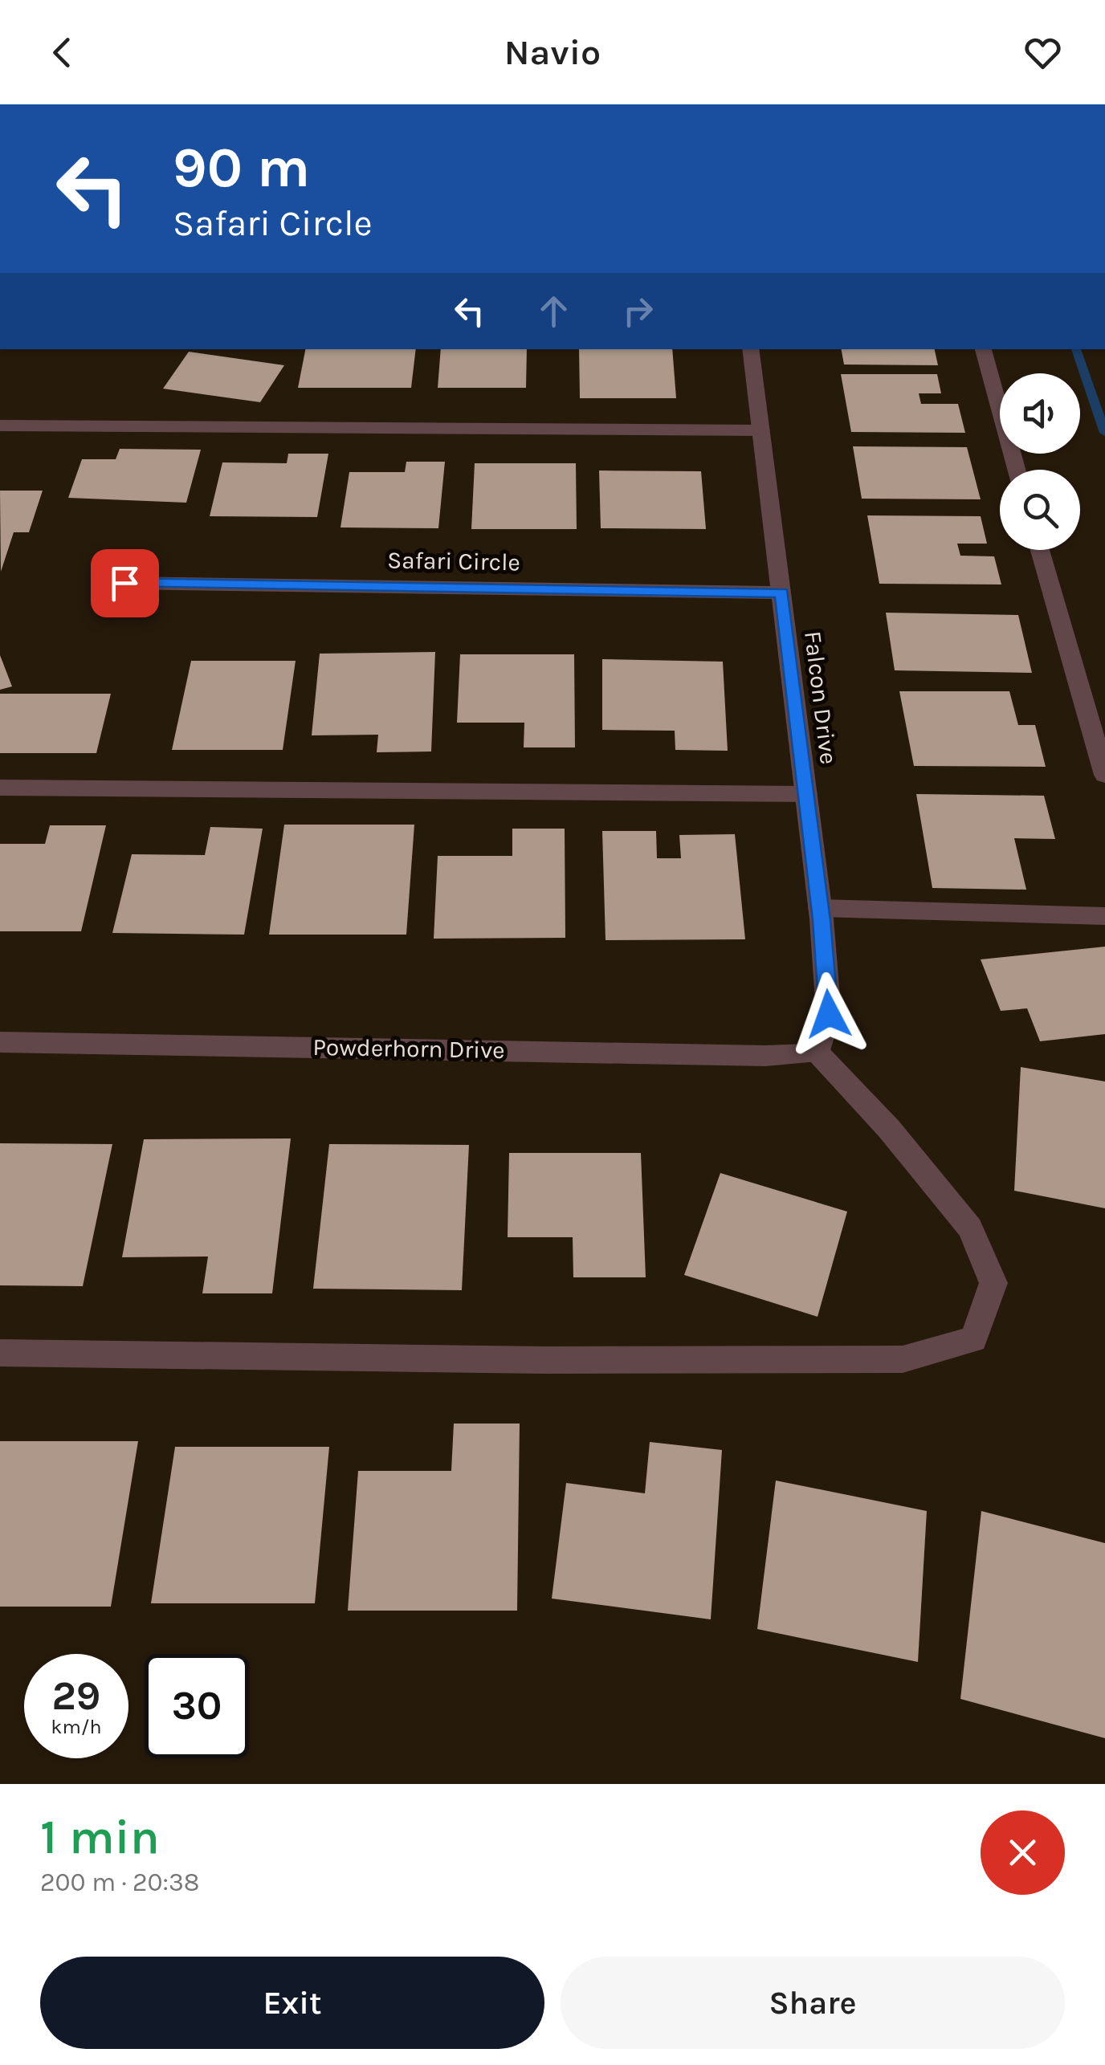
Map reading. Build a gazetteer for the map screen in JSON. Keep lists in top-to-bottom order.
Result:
{
  "streets": {
    "street": ["Safari Circle", "Falcon Drive", "Powderhorn Drive"]
  },
  "crossings": [
    ["Safari Circle", "Falcon Drive"],
    ["Falcon Drive", "Powderhorn Drive"]
  ],
  "page": {
    "header": "Navio",
    "turn": ["90 m", "Safari Circle"],
    "speed": "29 km/h",
    "limit": "30",
    "heading": ["1 min", "200 m · 20:38"],
    "buttons": ["Exit", "Share"]
  }
}
